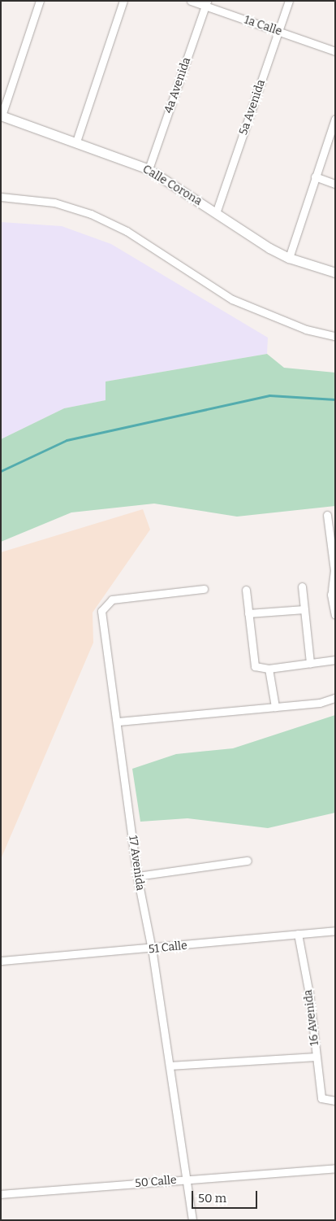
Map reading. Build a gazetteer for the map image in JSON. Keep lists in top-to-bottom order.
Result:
{
  "streets": {
    "street": [
      "1a Calle",
      "4a Avenida",
      "5a Avenida",
      "Calle Corona",
      "17 Avenida",
      "51 Calle",
      "16 Avenida",
      "50 Calle"
    ]
  },
  "crossings": [
    ["1a Calle", "4a Avenida"],
    ["1a Calle", "5a Avenida"],
    ["4a Avenida", "Calle Corona"],
    ["5a Avenida", "Calle Corona"],
    ["17 Avenida", "51 Calle"],
    ["17 Avenida", "50 Calle"],
    ["51 Calle", "16 Avenida"]
  ],
  "scale_bar": "50 m"
}
